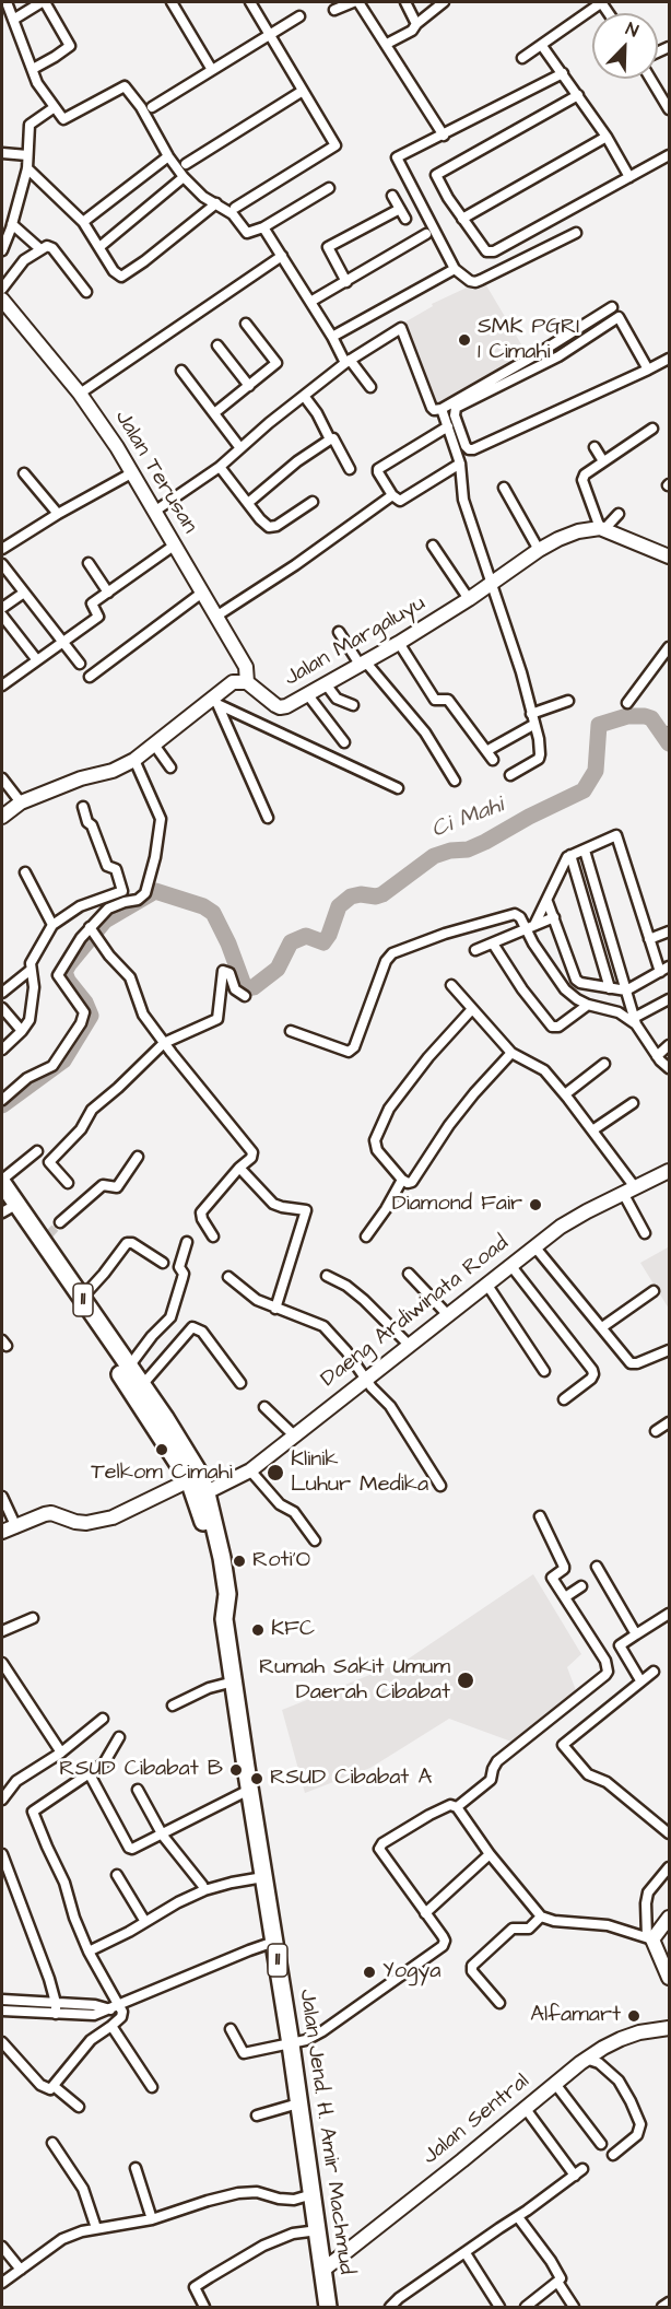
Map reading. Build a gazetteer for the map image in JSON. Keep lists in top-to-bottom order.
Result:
{
  "streets": {
    "highway": ["11", "Jalan Jend. H. Amir Machmud"],
    "main road": [
      "Jalan Terusan",
      "Jalan Margaluyu",
      "Daeng Ardiwinata Road",
      "Jalan Sentral"
    ]
  },
  "crossings": [
    ["Jalan Terusan", "Jalan Margaluyu"],
    ["Daeng Ardiwinata Road", "Jalan Jend. H. Amir Machmud"],
    ["Jalan Sentral", "Jalan Jend. H. Amir Machmud"]
  ],
  "water": ["Ci Mahi"],
  "places": [
    "SMK PGRI 1 Cimahi",
    "Diamond Fair",
    "Telkom Cimahi",
    "Klinik Luhur Medika",
    "Roti'O",
    "KFC",
    "Rumah Sakit Umum Daerah Cibabat",
    "RSUD Cibabat B",
    "RSUD Cibabat A",
    "Yogya",
    "Alfamart"
  ],
  "north": "top right"
}
